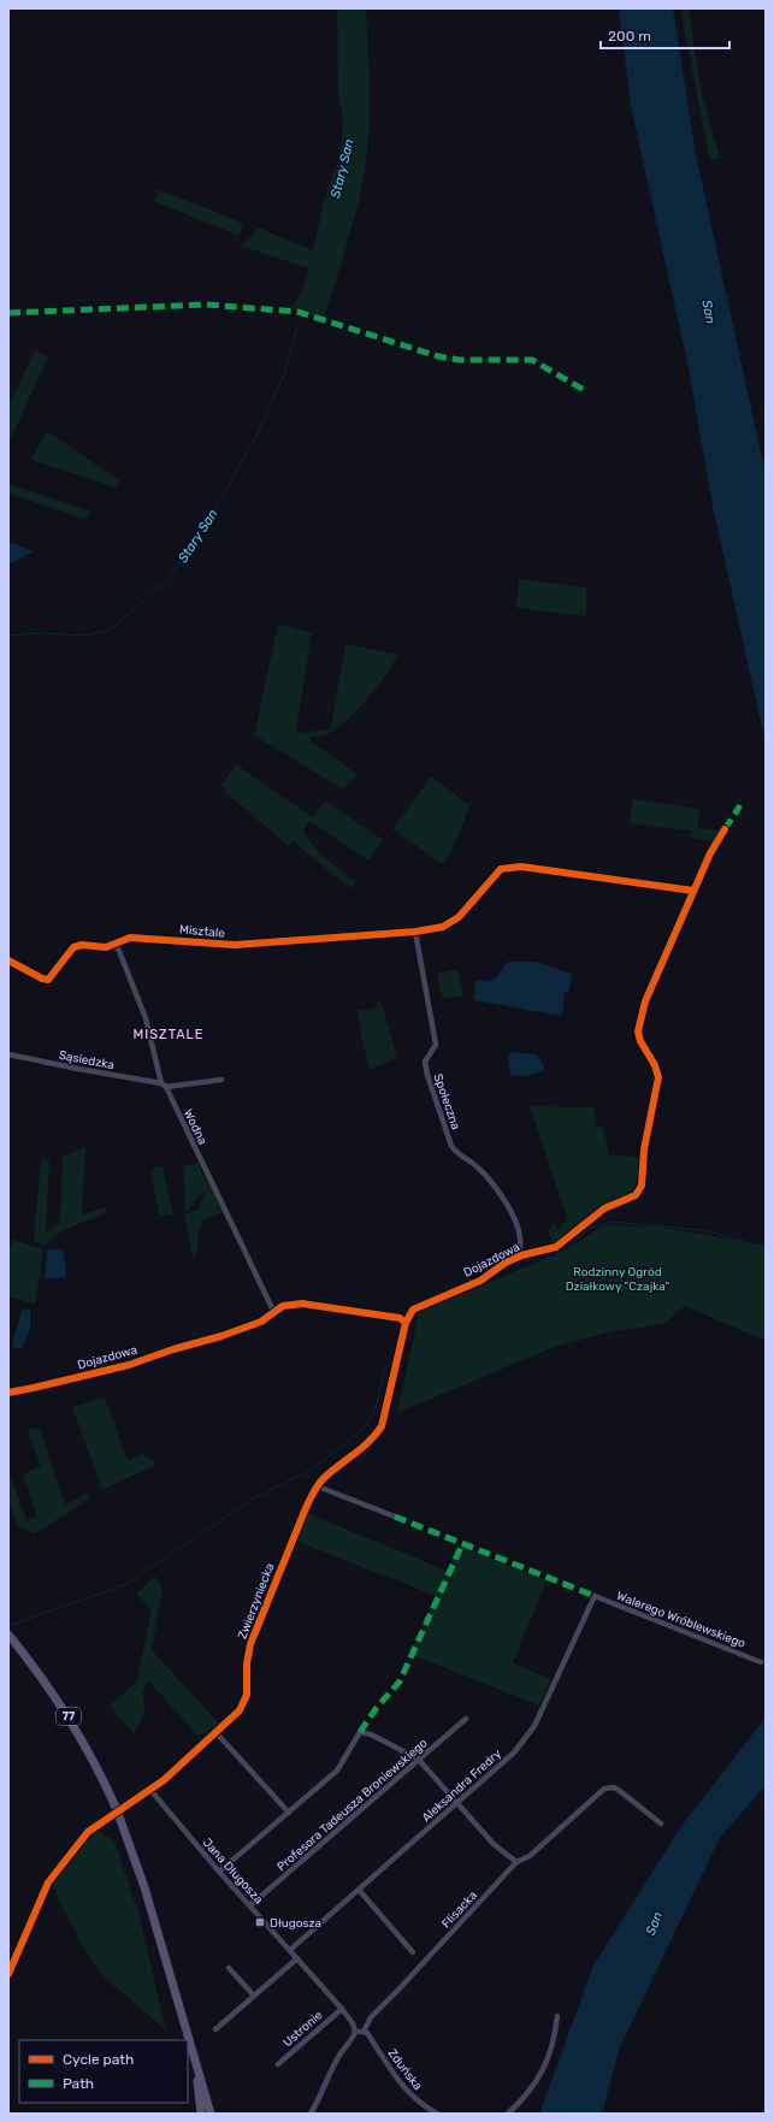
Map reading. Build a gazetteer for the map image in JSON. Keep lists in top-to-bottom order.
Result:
{
  "streets": {
    "main road": ["77"],
    "street": [
      "Misztale",
      "Sąsiedzka",
      "Społeczna",
      "Wodna",
      "Dojazdowa",
      "Zwierzyniecka",
      "Walerego Wróblewskiego",
      "Aleksandra Fredry",
      "Profesora Tadeusza Broniewskiego",
      "Jana Długosza",
      "Flisacka",
      "Ustronie",
      "Zduńska"
    ]
  },
  "crossings": [
    ["Misztale", "Społeczna"],
    ["Misztale", "Wodna"],
    ["Misztale", "Dojazdowa"],
    ["Sąsiedzka", "Wodna"],
    ["Społeczna", "Dojazdowa"],
    ["Wodna", "Dojazdowa"],
    ["Zwierzyniecka", "Jana Długosza"],
    ["Walerego Wróblewskiego", "Aleksandra Fredry"],
    ["Aleksandra Fredry", "Jana Długosza"],
    ["Profesora Tadeusza Broniewskiego", "Jana Długosza"],
    ["Jana Długosza", "Ustronie"],
    ["Flisacka", "Zduńska"]
  ],
  "districts": ["MISZTALE"],
  "water": ["Stary San", "San"],
  "parks": ["Rodzinny Ogród Działkowy \"Czajka\""],
  "places": {
    "transit": ["Długosza"]
  },
  "legend": ["Cycle path", "Path"],
  "scale_bar": "200 m"
}
